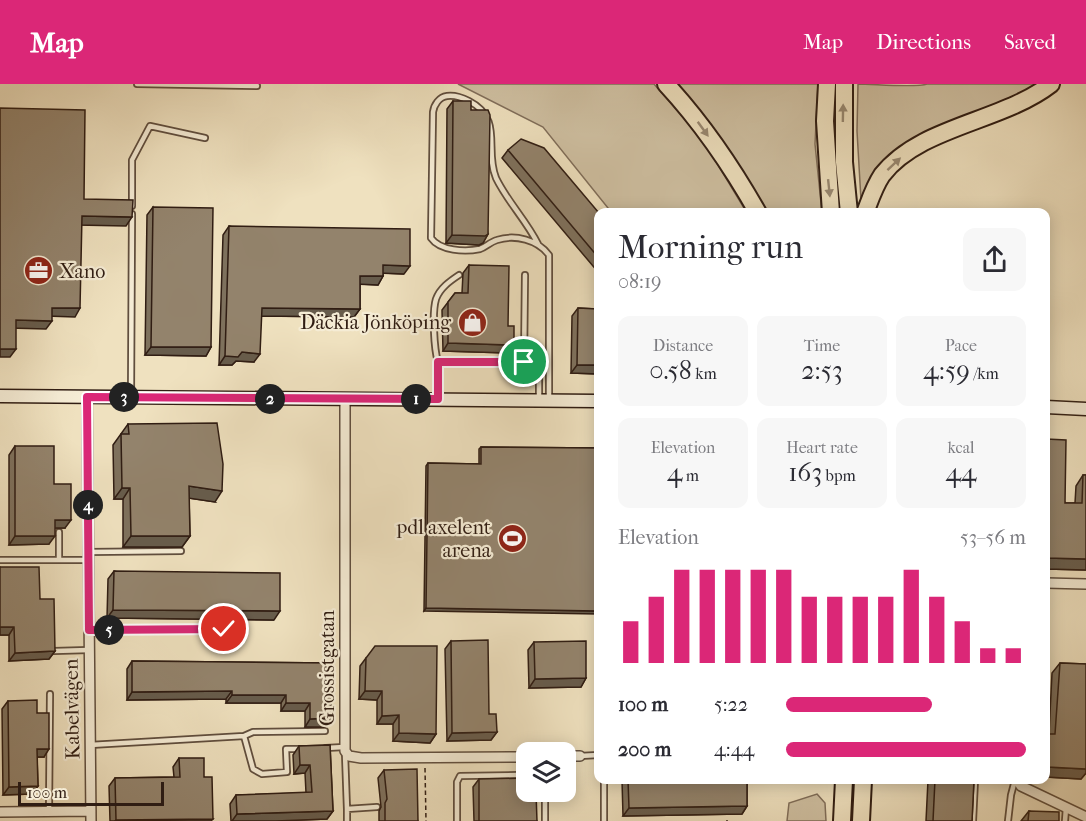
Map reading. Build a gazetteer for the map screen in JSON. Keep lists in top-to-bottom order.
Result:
{
  "streets": {
    "street": ["Grossistgatan", "Kabelvägen"]
  },
  "places": {
    "office": ["Xano"],
    "shop": ["Däckia Jönköping"],
    "sports": ["pdl axelent arena"]
  },
  "scale_bar": "100 m",
  "page": {
    "header": "Map",
    "nav": ["Map", "Directions", "Saved"],
    "heading": ["Morning run", "08:19"],
    "stats": [
      ["Distance", "0.58 km"],
      ["Time", "2:53"],
      ["Pace", "4:59 /km"],
      ["Elevation", "4 m"],
      ["Heart rate", "163 bpm"],
      ["kcal", "44"]
    ],
    "pins": [
      "3",
      "1",
      "2",
      "4",
      "5"
    ],
    "chart": ["Elevation", "53–56 m"],
    "list": [
      {
        "name": "100 m",
        "note": "5:22"
      },
      {
        "name": "200 m",
        "note": "4:44"
      }
    ],
    "scale": "100 m"
  }
}
